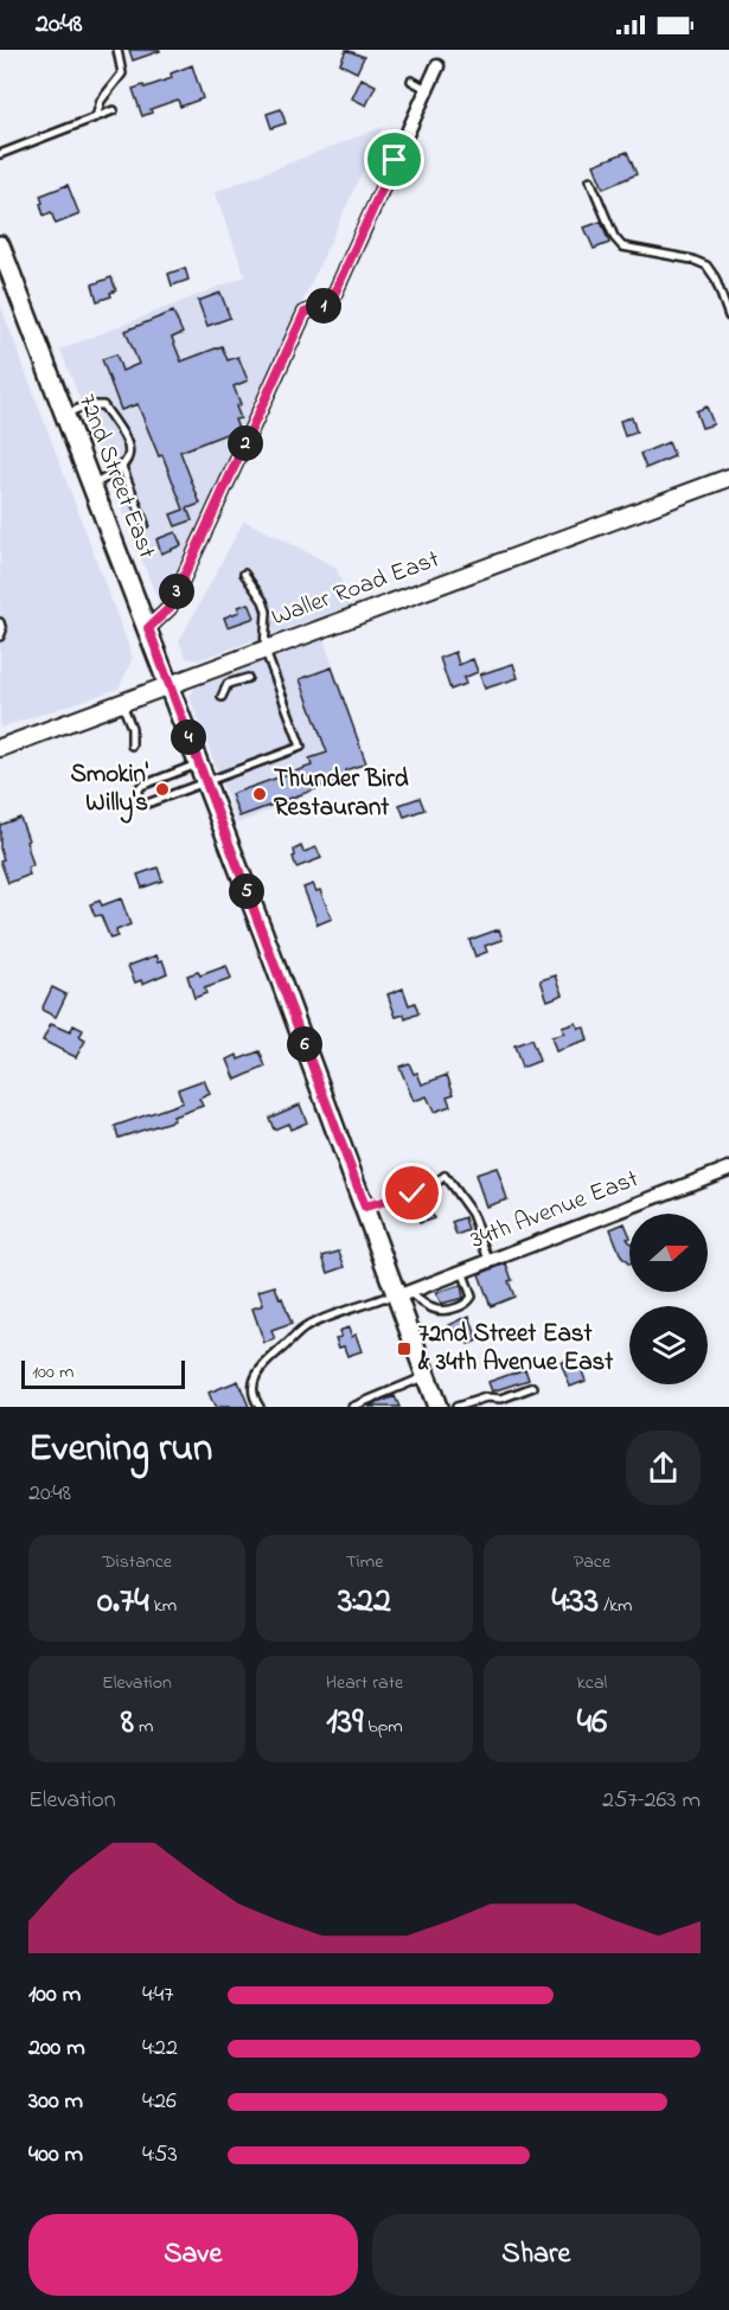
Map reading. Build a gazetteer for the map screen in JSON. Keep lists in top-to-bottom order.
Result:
{
  "streets": {
    "main road": ["72nd Street East"],
    "street": ["Waller Road East", "34th Avenue East"]
  },
  "crossings": [
    ["72nd Street East", "Waller Road East"],
    ["72nd Street East", "34th Avenue East"]
  ],
  "places": {
    "other": ["Smokin' Willy's", "Thunder Bird Restaurant"],
    "transit": ["72nd Street East & 34th Avenue East"]
  },
  "scale_bar": "100 m",
  "north": "right",
  "page": {
    "status": "20:48",
    "pins": [
      "1",
      "2",
      "3",
      "4",
      "5",
      "6"
    ],
    "scale": "100 m",
    "heading": ["Evening run", "20:48"],
    "stats": [
      ["Distance", "0.74 km"],
      ["Time", "3:22"],
      ["Pace", "4:33 /km"],
      ["Elevation", "8 m"],
      ["Heart rate", "139 bpm"],
      ["kcal", "46"]
    ],
    "chart": ["Elevation", "257–263 m"],
    "list": [
      {
        "name": "100 m",
        "note": "4:47"
      },
      {
        "name": "200 m",
        "note": "4:22"
      },
      {
        "name": "300 m",
        "note": "4:26"
      },
      {
        "name": "400 m",
        "note": "4:53"
      }
    ],
    "buttons": ["Save", "Share"]
  }
}
